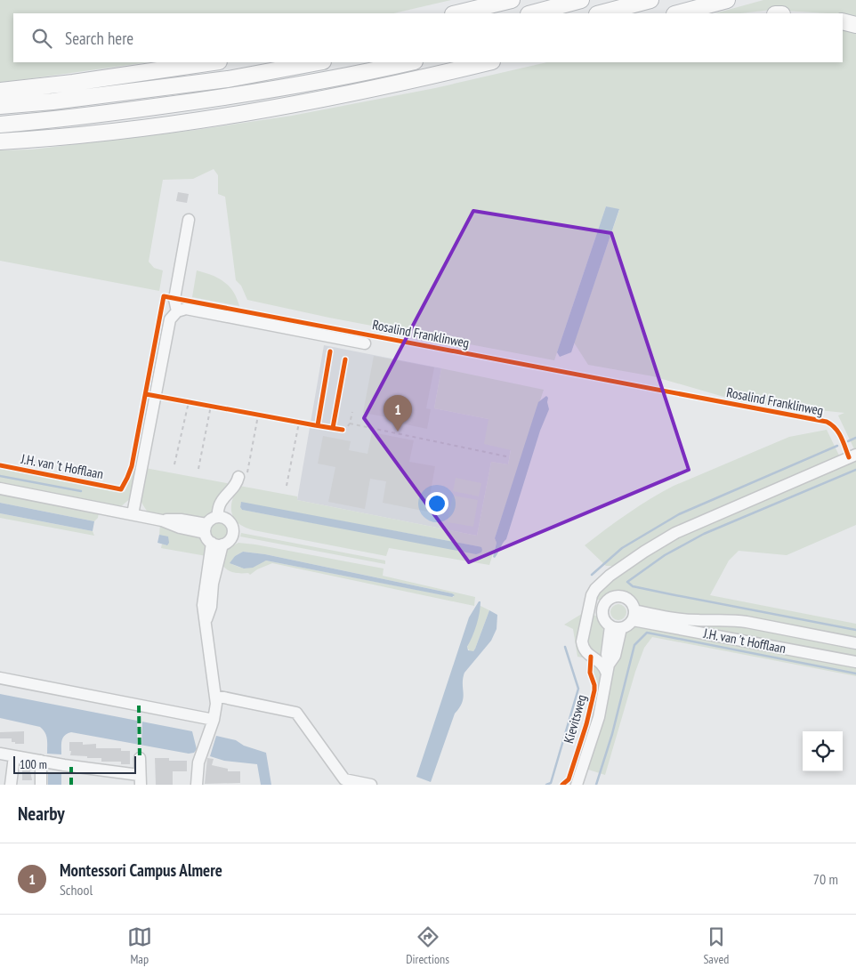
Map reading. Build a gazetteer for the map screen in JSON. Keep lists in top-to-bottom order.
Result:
{
  "streets": {
    "street": ["Rosalind Franklinweg", "J.H. van 't Hofflaan", "Kievitsweg"]
  },
  "crossings": [
    ["J.H. van 't Hofflaan", "Kievitsweg"]
  ],
  "scale_bar": "100 m",
  "page": {
    "search": "Search here",
    "pins": "1",
    "scale": "100 m",
    "heading": "Nearby",
    "list": [
      {
        "mark": "1",
        "name": "Montessori Campus Almere",
        "note": "School",
        "value": "70 m"
      }
    ],
    "nav": ["Map", "Directions", "Saved"]
  }
}
